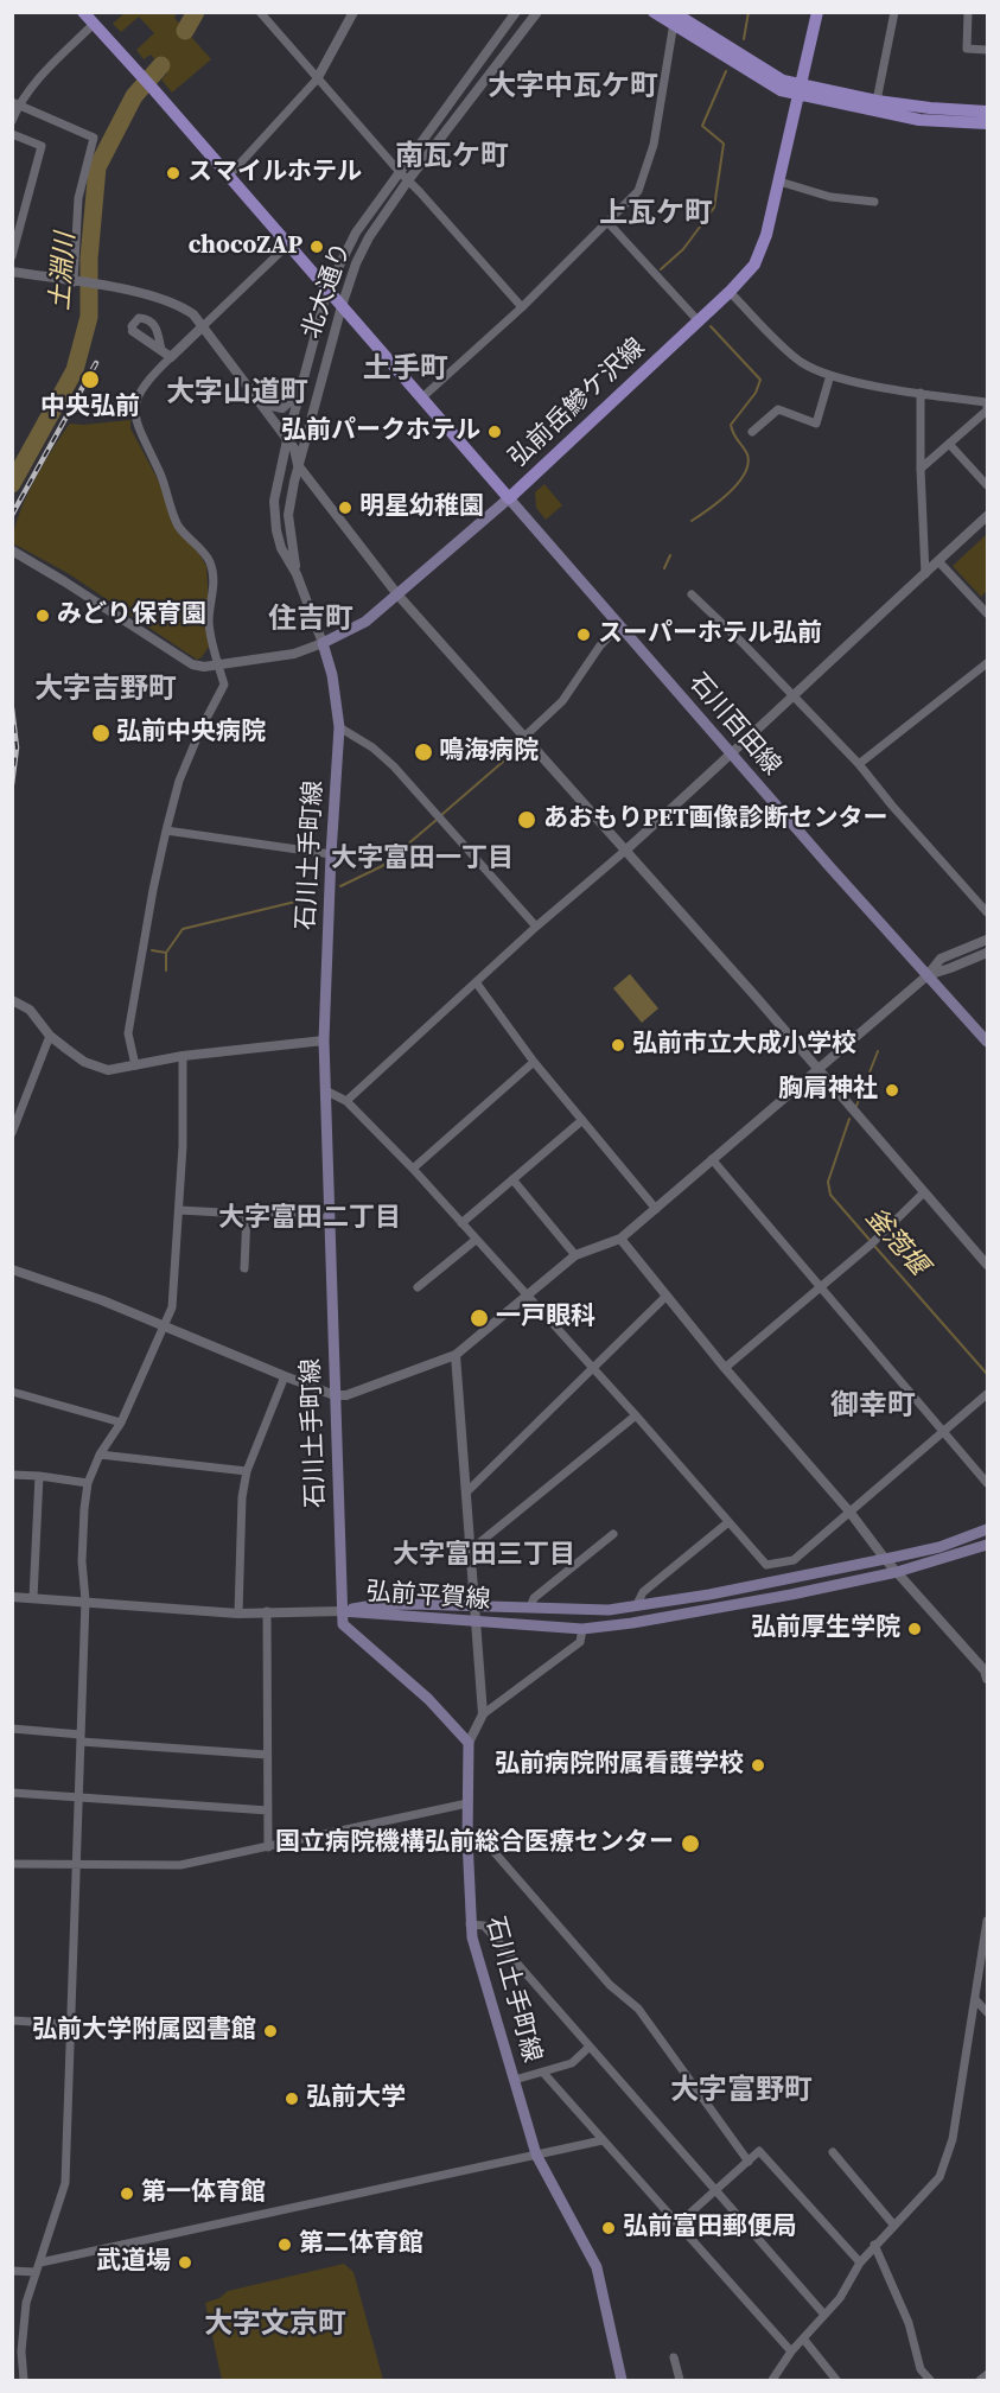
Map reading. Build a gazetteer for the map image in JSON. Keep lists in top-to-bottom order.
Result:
{
  "streets": {
    "main road": [
      "弘前岳鰺ケ沢線",
      "石川百田線",
      "石川土手町線",
      "弘前平賀線"
    ],
    "street": ["北大通り"]
  },
  "crossings": [
    ["北大通り", "弘前岳鰺ケ沢線"],
    ["弘前岳鰺ケ沢線", "石川百田線"],
    ["石川土手町線", "弘前平賀線"]
  ],
  "districts": [
    "大字中瓦ケ町",
    "南瓦ケ町",
    "上瓦ケ町",
    "土手町",
    "大字山道町",
    "住吉町",
    "大字吉野町",
    "大字富田一丁目",
    "大字富田二丁目",
    "御幸町",
    "大字富田三丁目",
    "大字富野町",
    "大字文京町"
  ],
  "water": ["土淵川", "釜萢堰"],
  "places": [
    "スマイルホテル",
    "chocoZAP",
    "中央弘前",
    "弘前パークホテル",
    "明星幼稚園",
    "みどり保育園",
    "スーパーホテル弘前",
    "弘前中央病院",
    "鳴海病院",
    "あおもりPET画像診断センター",
    "弘前市立大成小学校",
    "胸肩神社",
    "一戸眼科",
    "弘前厚生学院",
    "弘前病院附属看護学校",
    "国立病院機構弘前総合医療センター",
    "弘前大学附属図書館",
    "弘前大学",
    "第一体育館",
    "弘前富田郵便局",
    "第二体育館",
    "武道場"
  ]
}
